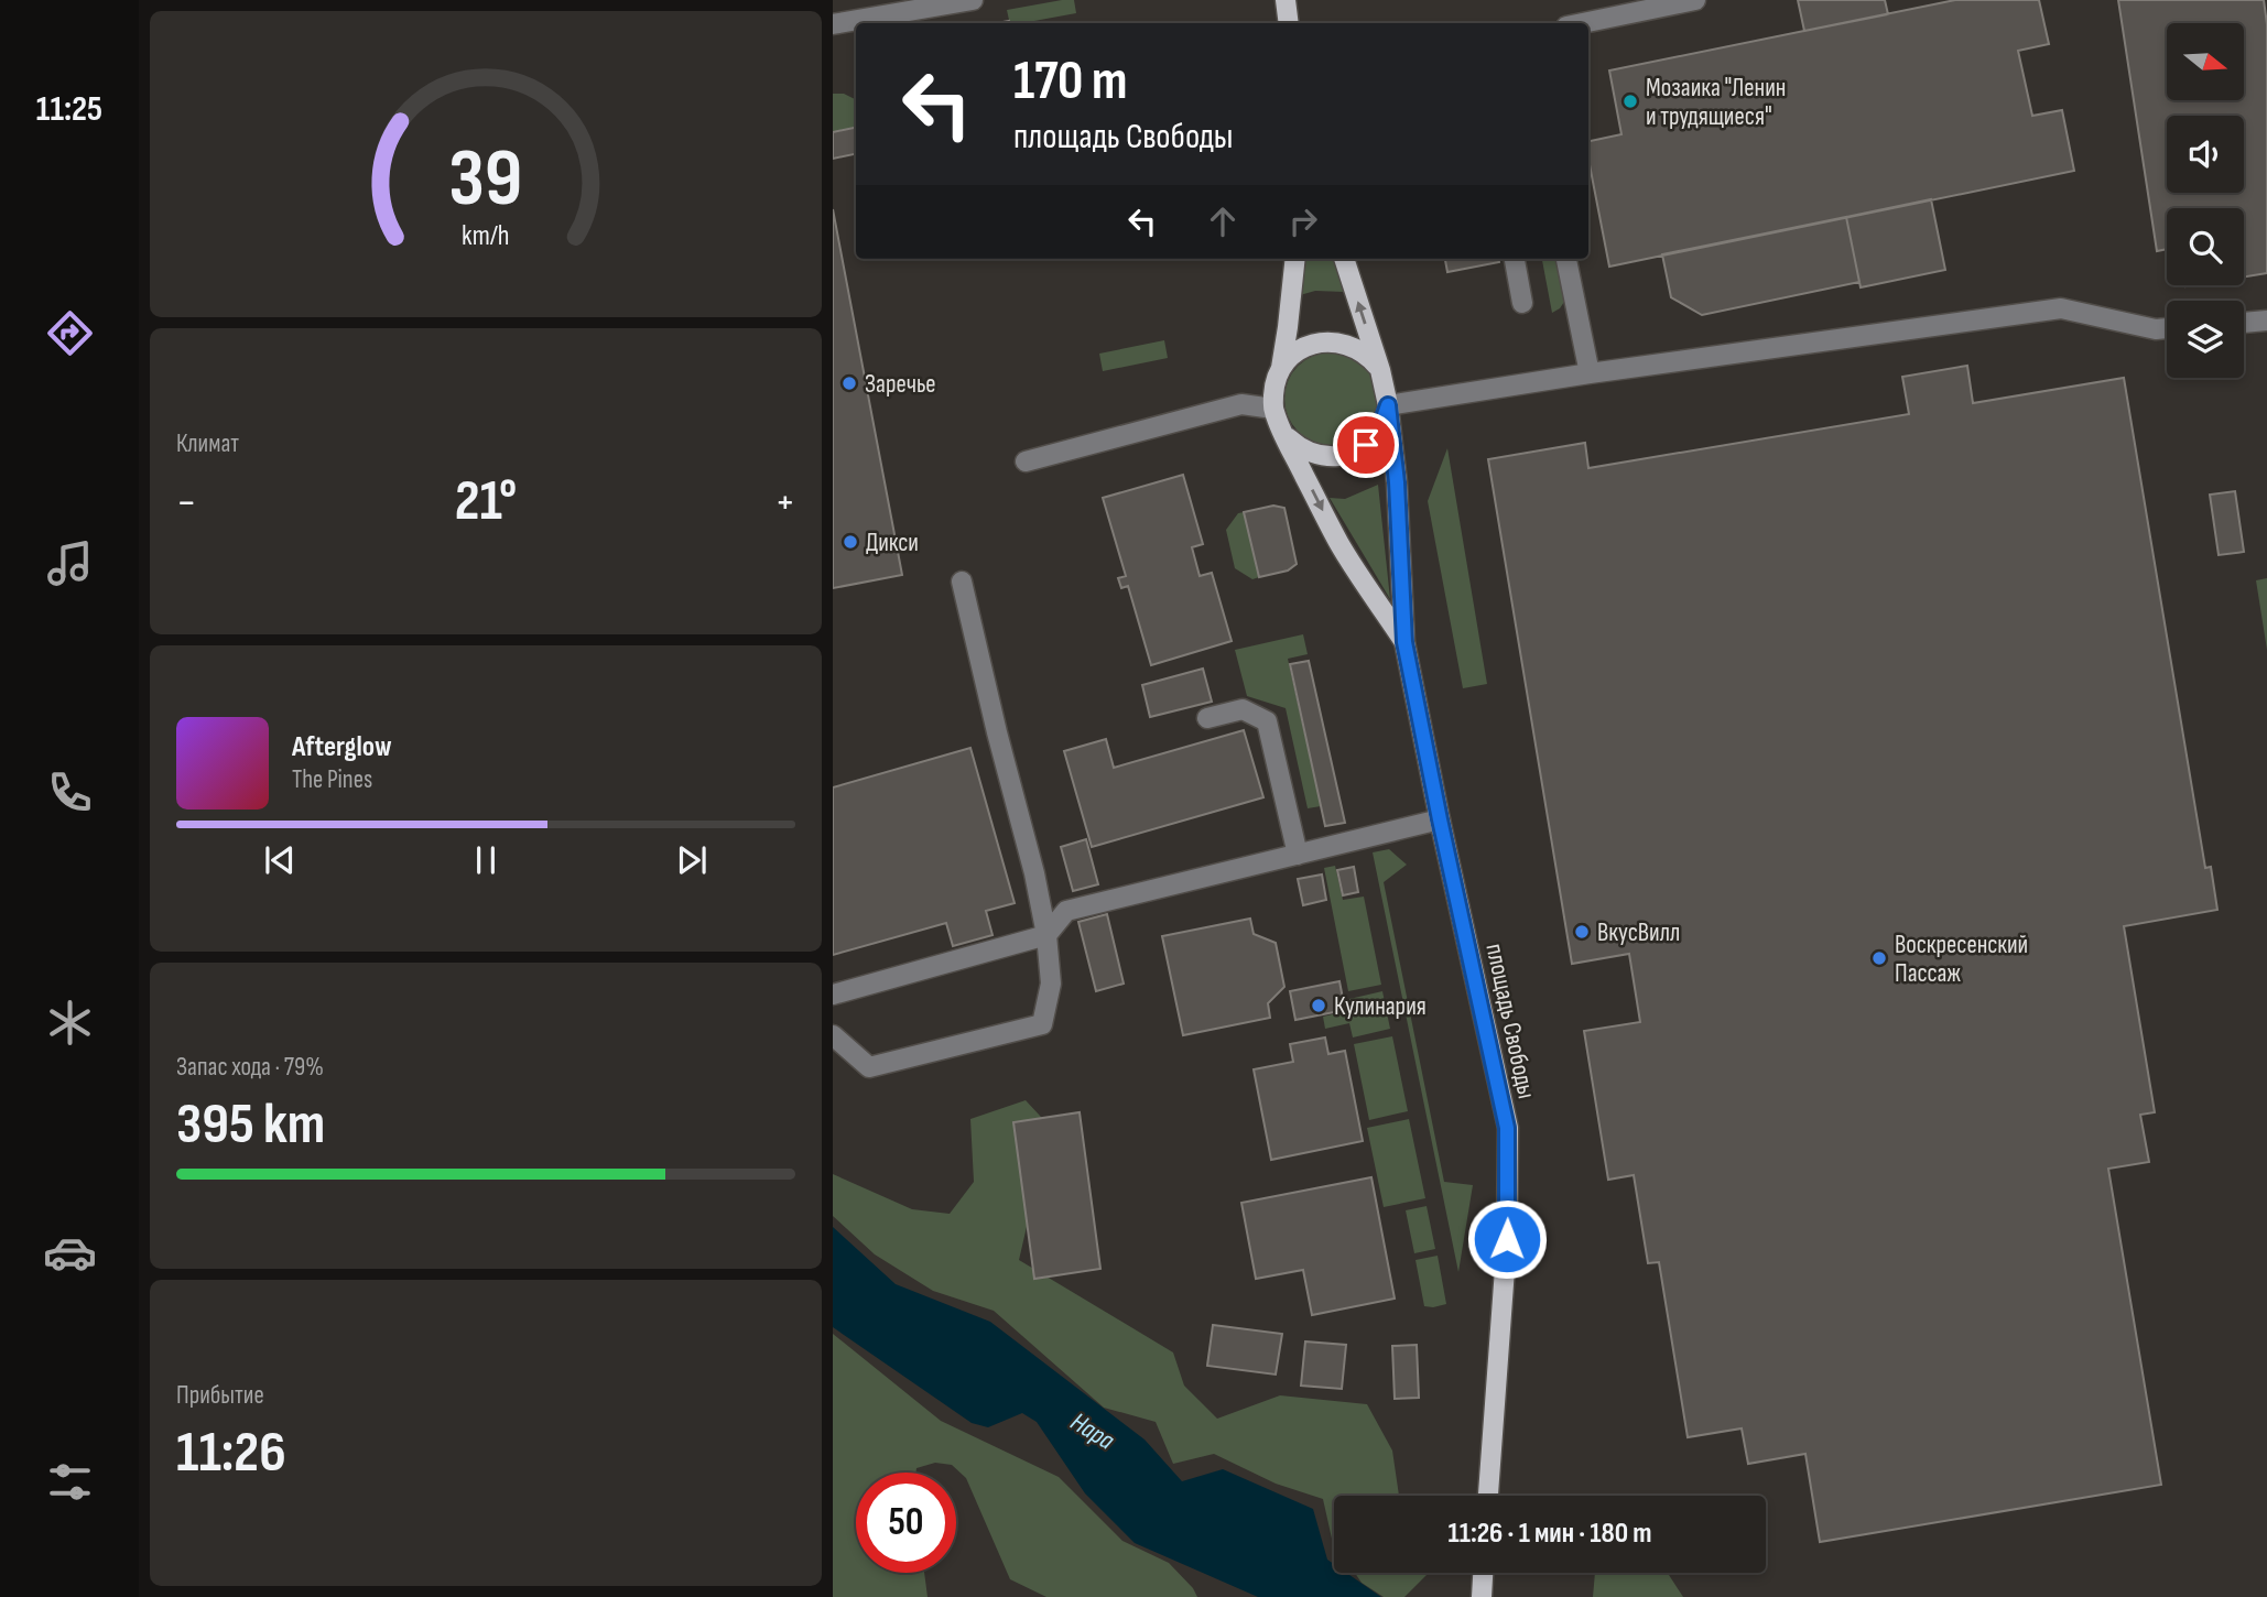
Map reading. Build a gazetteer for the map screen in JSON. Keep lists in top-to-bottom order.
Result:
{
  "streets": {
    "main road": ["площадь Свободы"]
  },
  "water": ["Нара"],
  "places": [
    "Мозаика \"Ленин и трудящиеся\"",
    "Заречье",
    "Дикси",
    "ВкусВилл",
    "Воскресенский Пассаж",
    "Кулинария"
  ],
  "north": "right",
  "page": {
    "tabs": "11:25",
    "turn": ["170 m", "площадь Свободы"],
    "tile": [
      "Климат",
      ["Запас хода · 79%", "395 km"],
      ["Прибытие", "11:26"]
    ],
    "heat": ["−", "21°", "+"],
    "song": ["Afterglow", "The Pines"],
    "limit": "50",
    "trip": "11:26 · 1 мин · 180 m",
    "gauge": ["39", "km/h"]
  }
}
